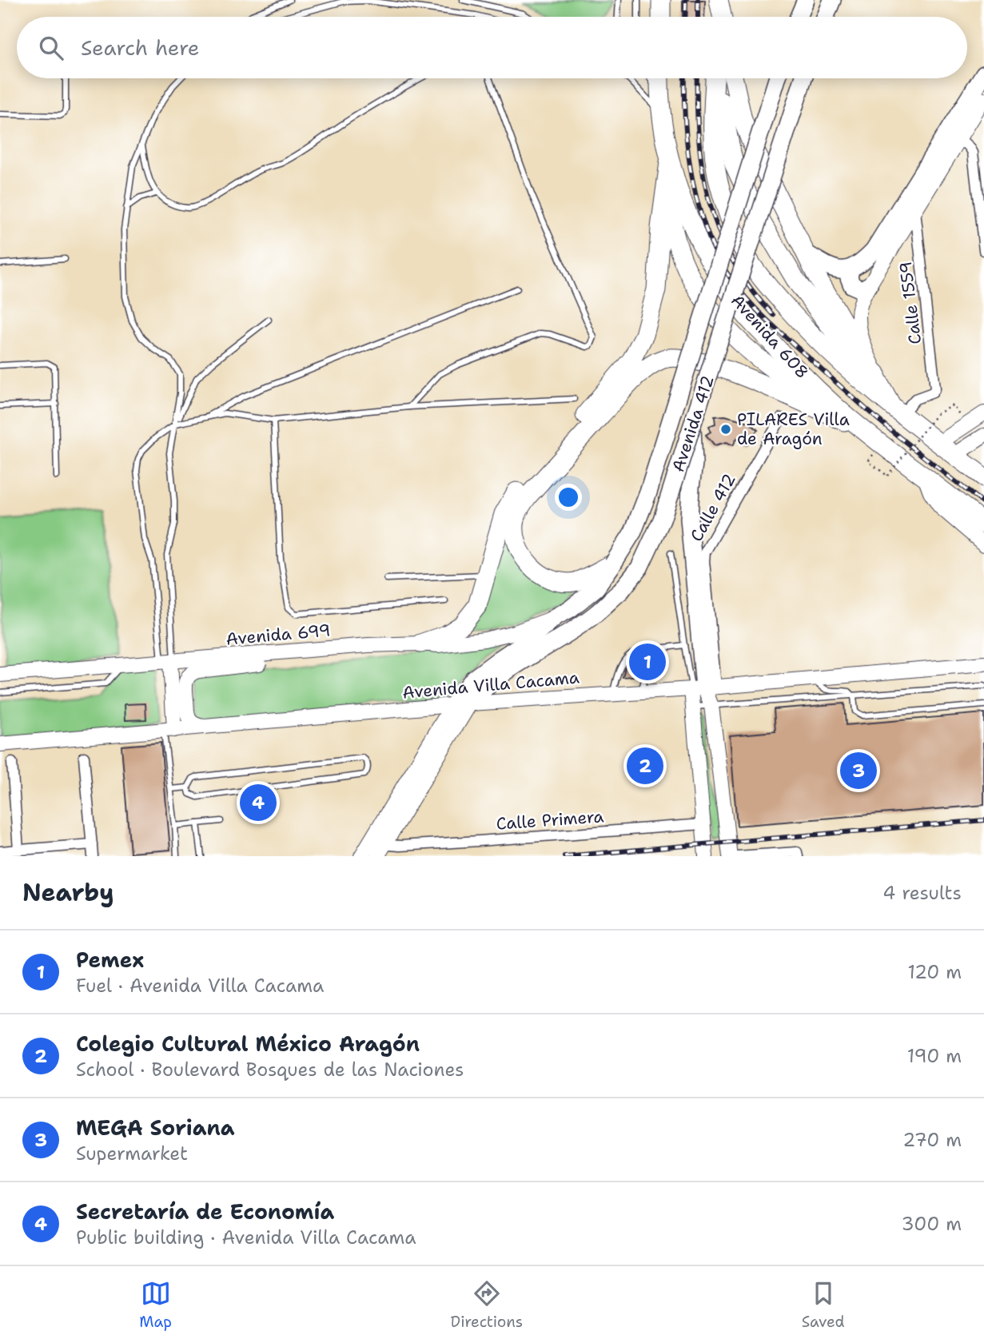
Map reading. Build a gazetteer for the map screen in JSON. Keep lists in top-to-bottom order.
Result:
{
  "streets": {
    "highway": ["Avenida 608"],
    "main road": ["Avenida 412"],
    "street": [
      "Calle 1559",
      "Calle 412",
      "Avenida 699",
      "Avenida Villa Cacama",
      "Calle Primera"
    ]
  },
  "crossings": [
    ["Calle 1559", "Avenida 608"],
    ["Avenida 412", "Avenida 699"],
    ["Avenida 412", "Avenida Villa Cacama"],
    ["Calle 412", "Avenida Villa Cacama"]
  ],
  "places": ["PILARES Villa de Aragón"],
  "page": {
    "search": "Search here",
    "pins": [
      "1",
      "2",
      "3",
      "4"
    ],
    "heading": ["Nearby", "4 results"],
    "list": [
      {
        "mark": "1",
        "name": "Pemex",
        "note": "Fuel · Avenida Villa Cacama",
        "value": "120 m"
      },
      {
        "mark": "2",
        "name": "Colegio Cultural México Aragón",
        "note": "School · Boulevard Bosques de las Naciones",
        "value": "190 m"
      },
      {
        "mark": "3",
        "name": "MEGA Soriana",
        "note": "Supermarket",
        "value": "270 m"
      },
      {
        "mark": "4",
        "name": "Secretaría de Economía",
        "note": "Public building · Avenida Villa Cacama",
        "value": "300 m"
      }
    ],
    "nav": ["Map", "Directions", "Saved"]
  }
}
